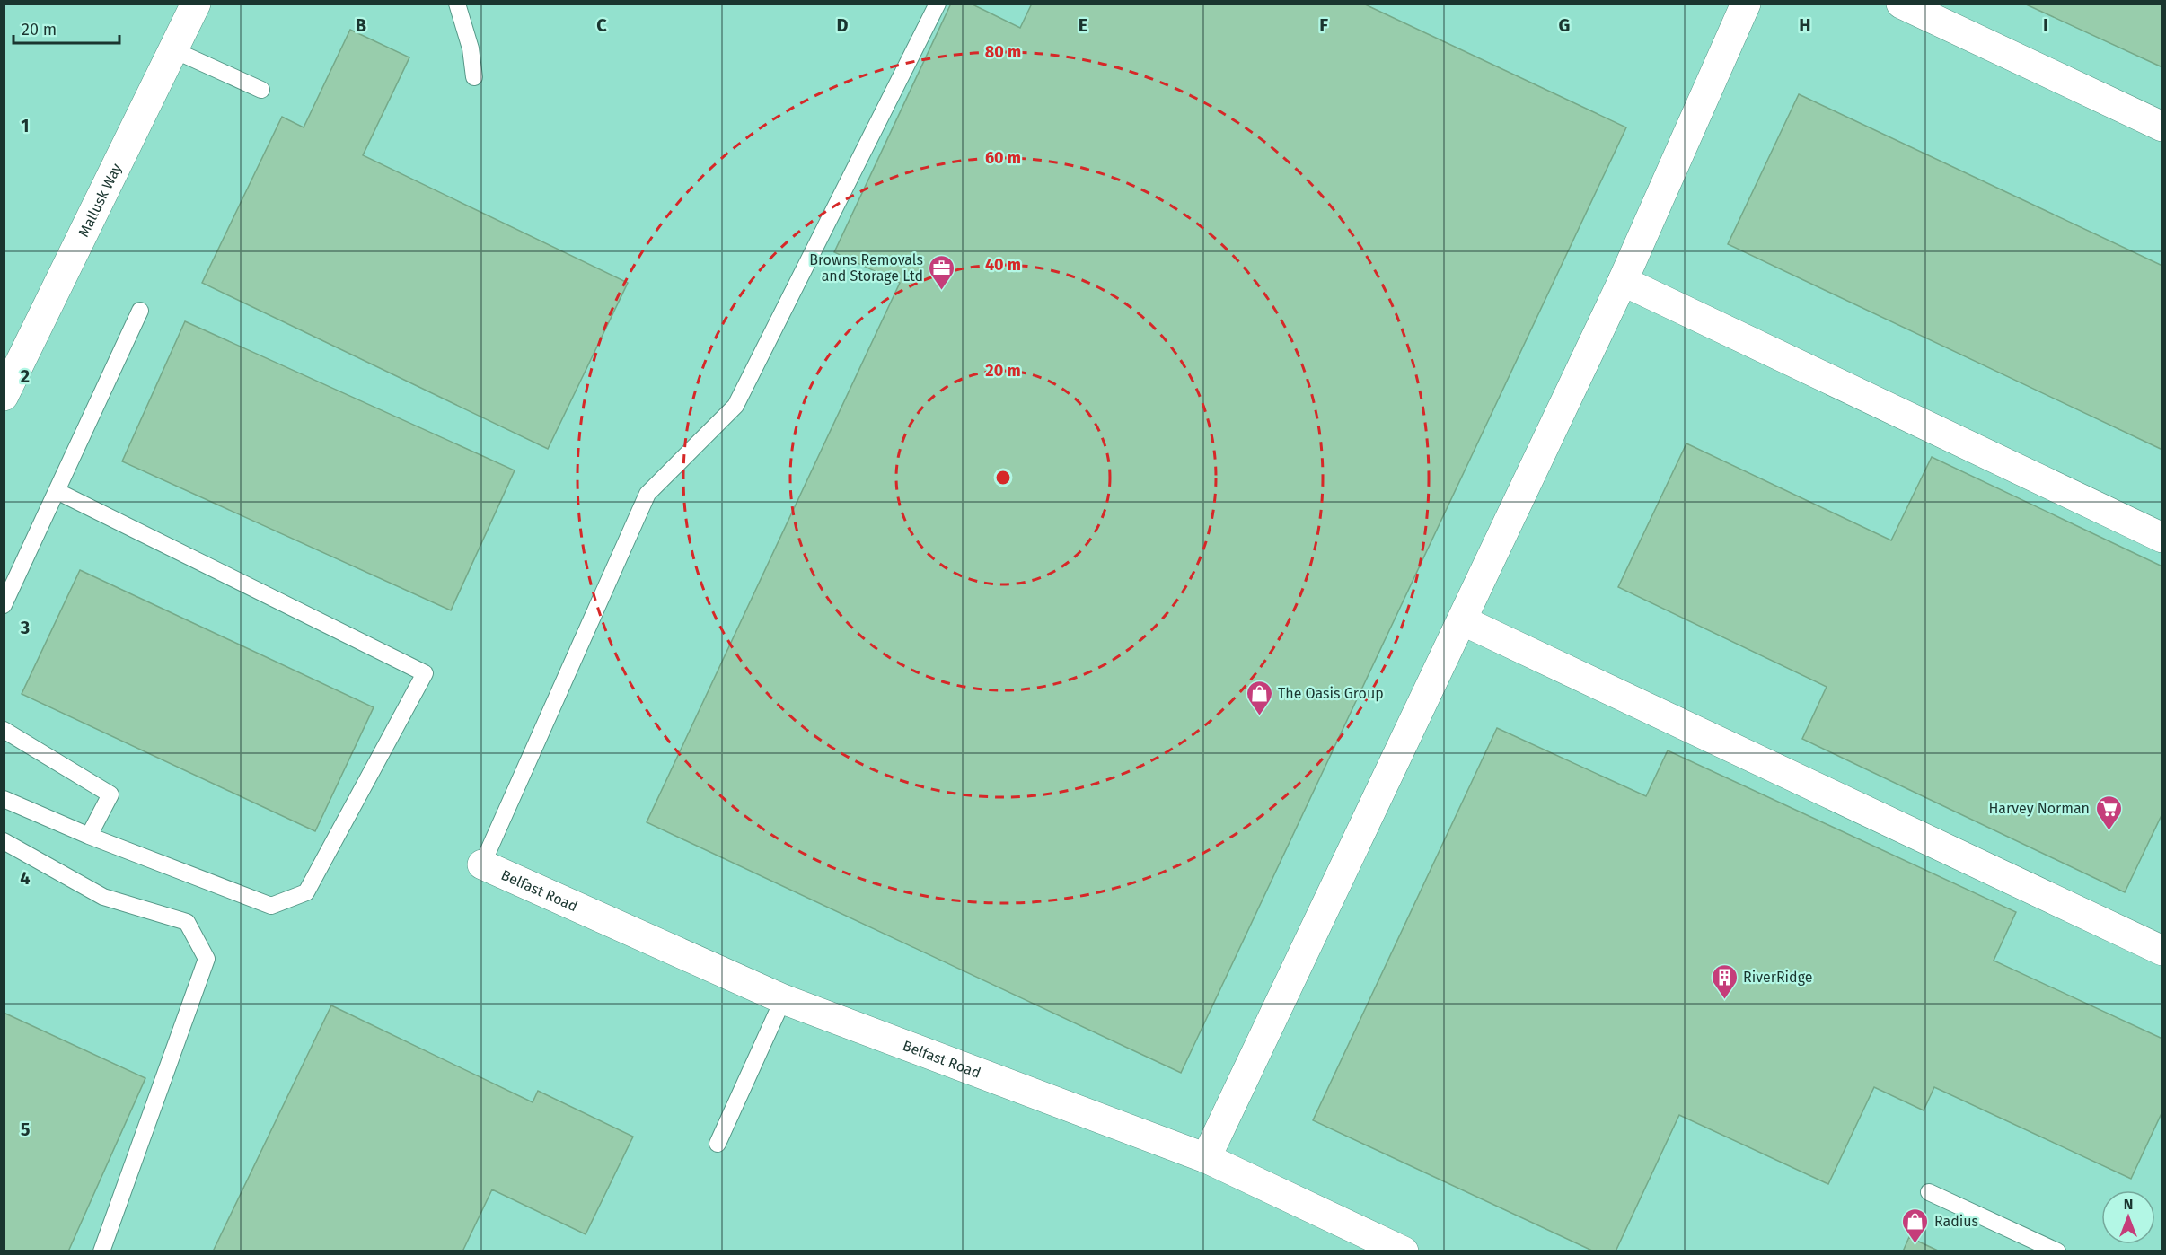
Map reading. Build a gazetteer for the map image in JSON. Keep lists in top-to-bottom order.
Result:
{
  "streets": {
    "street": ["Mallusk Way", "Belfast Road"]
  },
  "places": {
    "office": ["Browns Removals and Storage Ltd"],
    "shop": ["The Oasis Group", "Radius"],
    "supermarket": ["Harvey Norman"],
    "building": ["RiverRidge"]
  },
  "scale_bar": "20 m",
  "north": "top",
  "grid": {
    "columns": [
      "B",
      "C",
      "D",
      "E",
      "F",
      "G",
      "H",
      "I"
    ],
    "rows": [
      "1",
      "2",
      "3",
      "4",
      "5"
    ]
  },
  "rings": [
    "80 m",
    "60 m",
    "40 m",
    "20 m"
  ]
}
